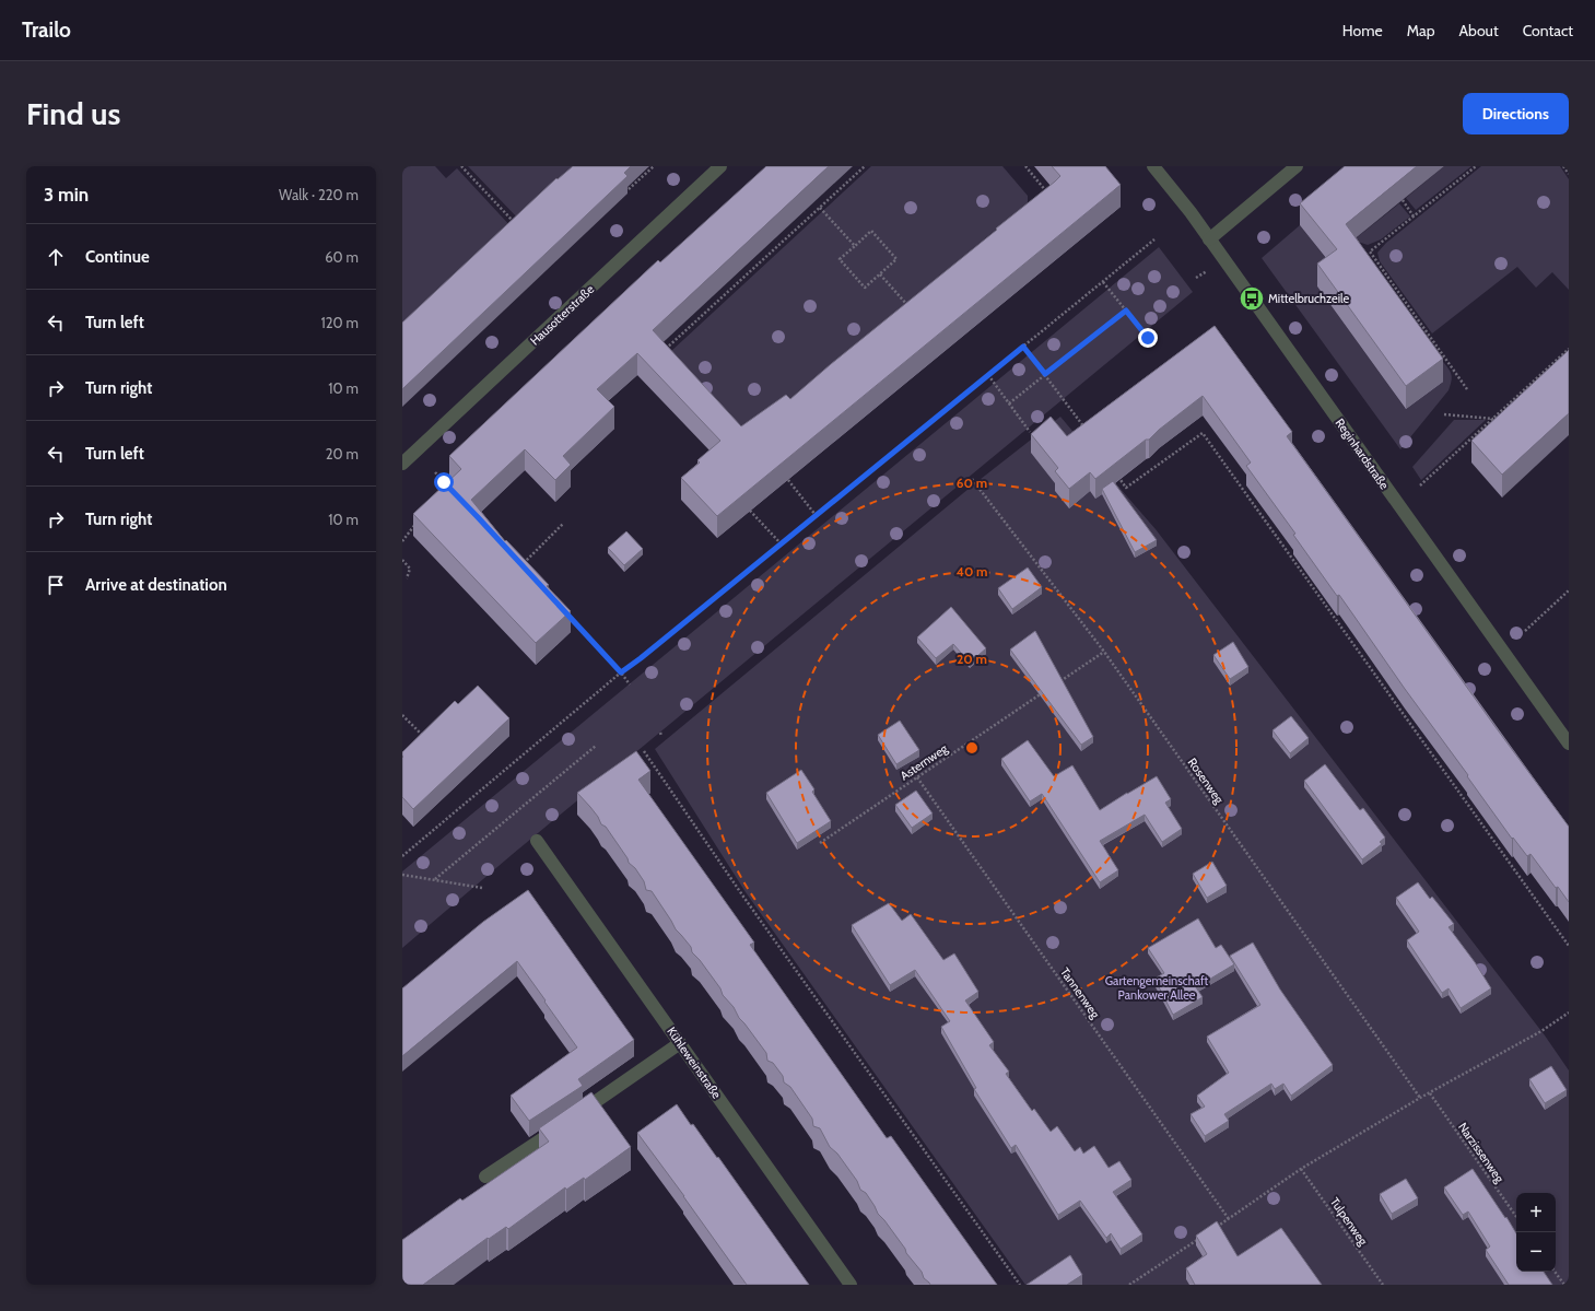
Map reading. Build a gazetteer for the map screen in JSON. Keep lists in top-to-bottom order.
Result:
{
  "streets": {
    "street": ["Hausotterstraße", "Reginhardstraße", "Kühleweinstraße"],
    "path": [
      "Asternweg",
      "Rosenweg",
      "Tannenweg",
      "Narzissenweg",
      "Tulpenweg"
    ]
  },
  "crossings": [
    ["Asternweg", "Tannenweg"]
  ],
  "parks": ["Gartengemeinschaft Pankower Allee"],
  "places": {
    "bus stop": ["Mittelbruchzeile"]
  },
  "page": {
    "header": "Trailo",
    "nav": [
      "Home",
      "Map",
      "About",
      "Contact"
    ],
    "buttons": "Directions",
    "title": "Find us",
    "heading": ["3 min", "Walk · 220 m"],
    "list": [
      ["Continue", "60 m"],
      ["Turn left", "120 m"],
      ["Turn right", "10 m"],
      ["Turn left", "20 m"],
      ["Turn right", "10 m"],
      "Arrive at destination"
    ],
    "map_buttons": ["+", "−"]
  },
  "rings": ["60 m", "40 m", "20 m"]
}
